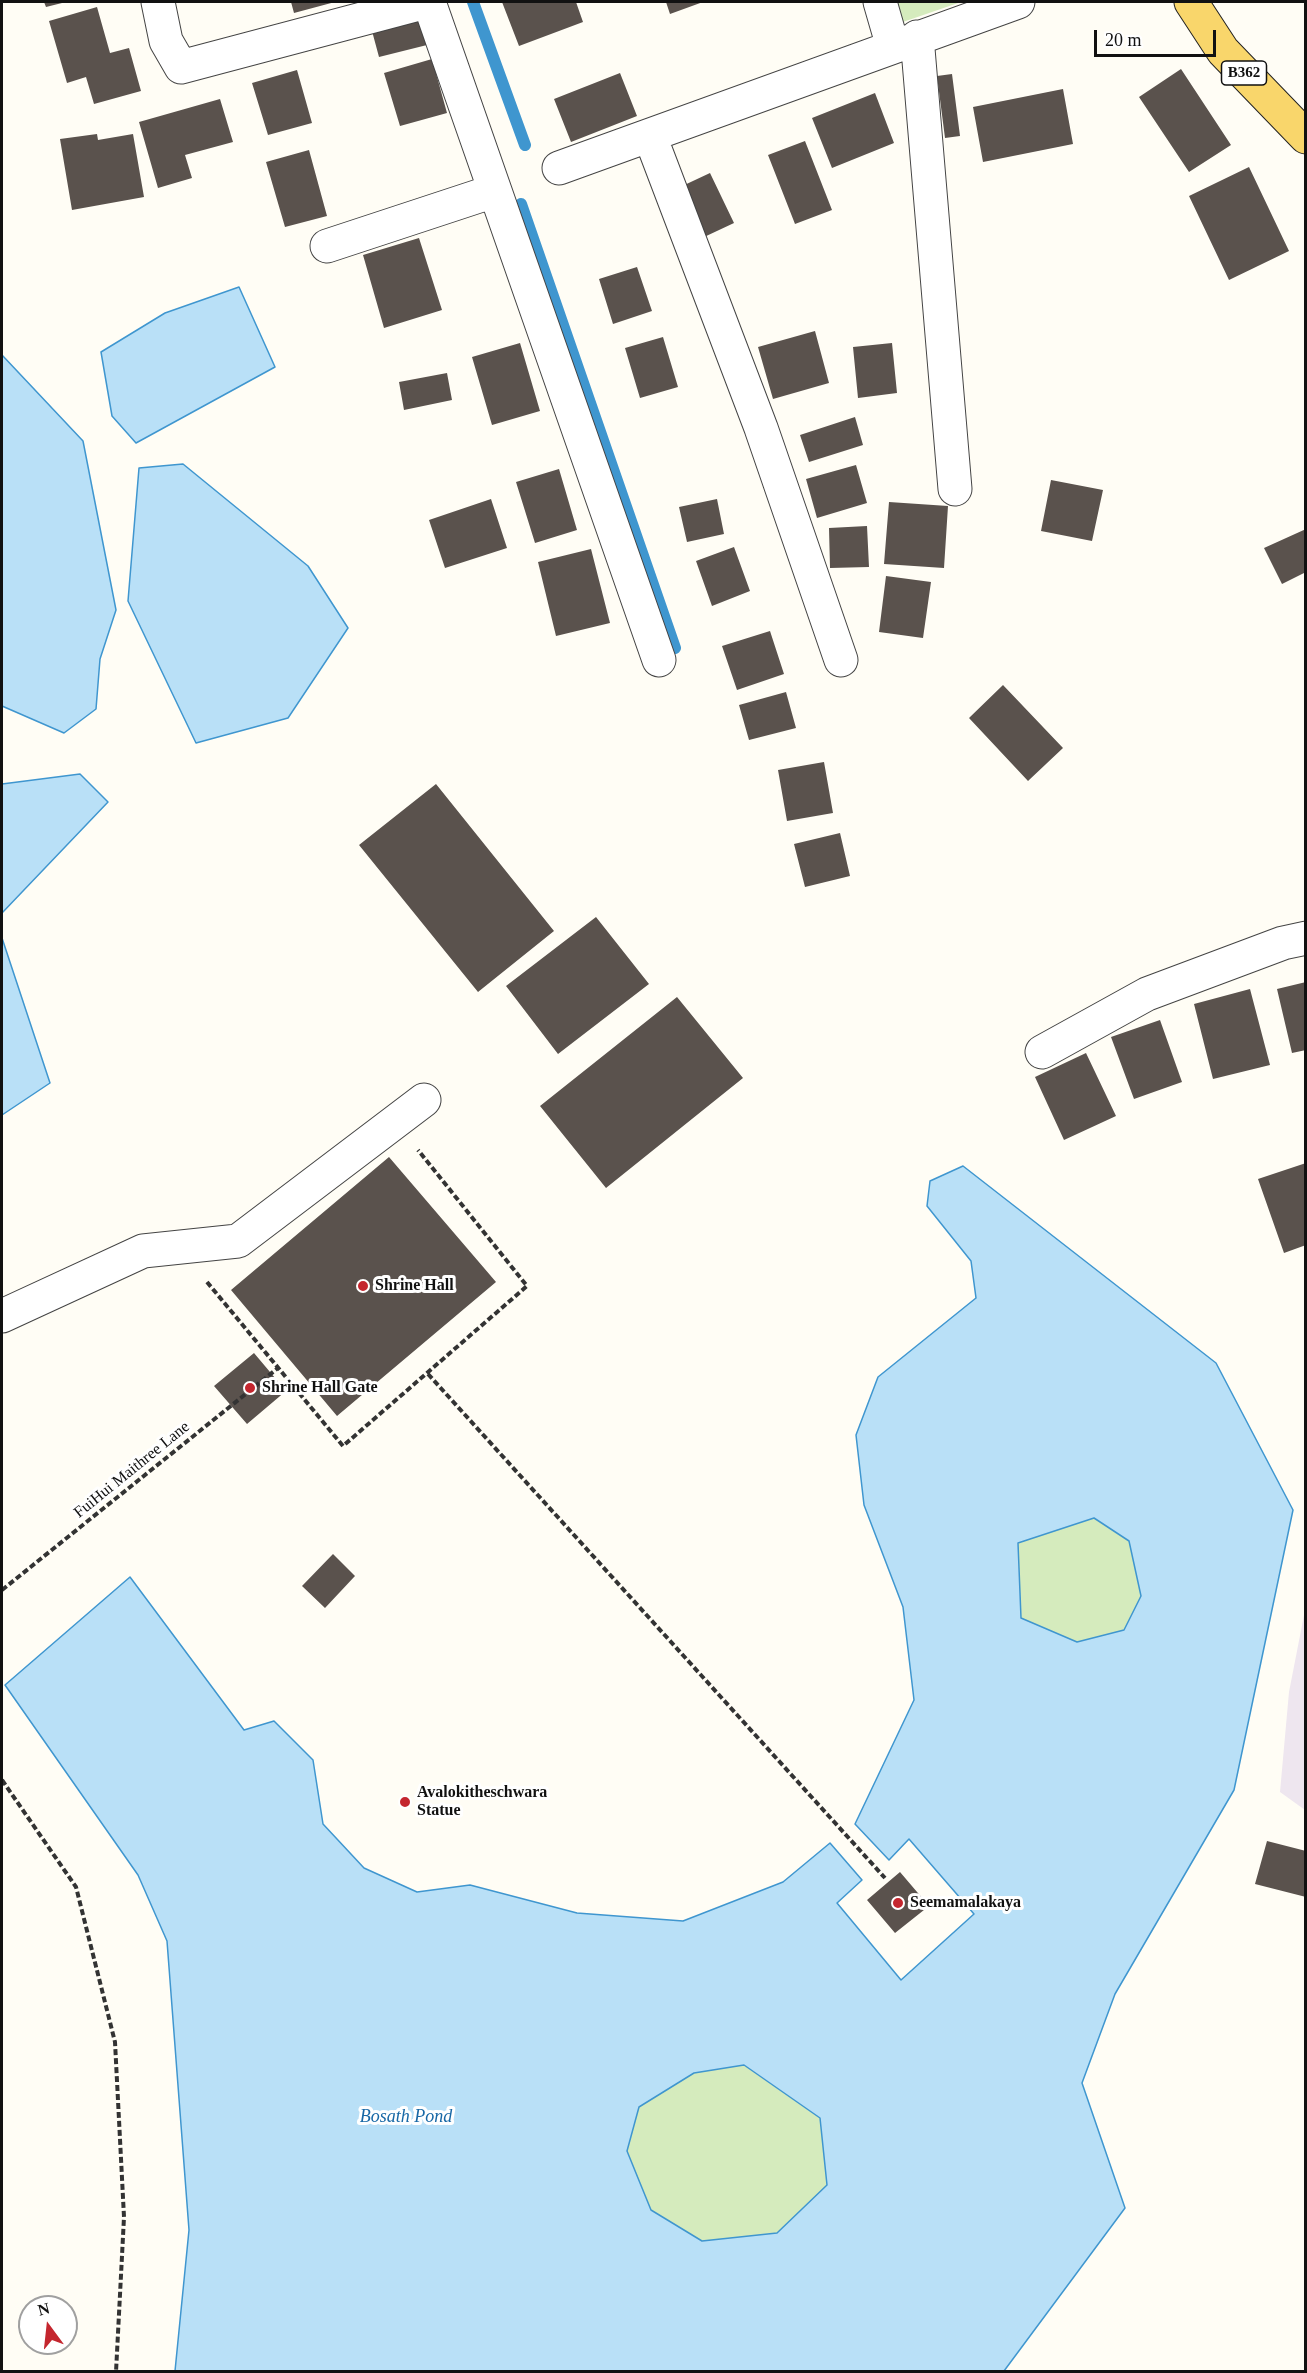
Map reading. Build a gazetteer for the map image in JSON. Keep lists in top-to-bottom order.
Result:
{
  "streets": {
    "main road": ["B362"],
    "path": ["FuiHui Maithree Lane"]
  },
  "water": ["Bosath Pond"],
  "places": [
    "Shrine Hall",
    "Shrine Hall Gate",
    "Avalokitheschwara Statue",
    "Seemamalakaya"
  ],
  "scale_bar": "20 m",
  "north": "top"
}
